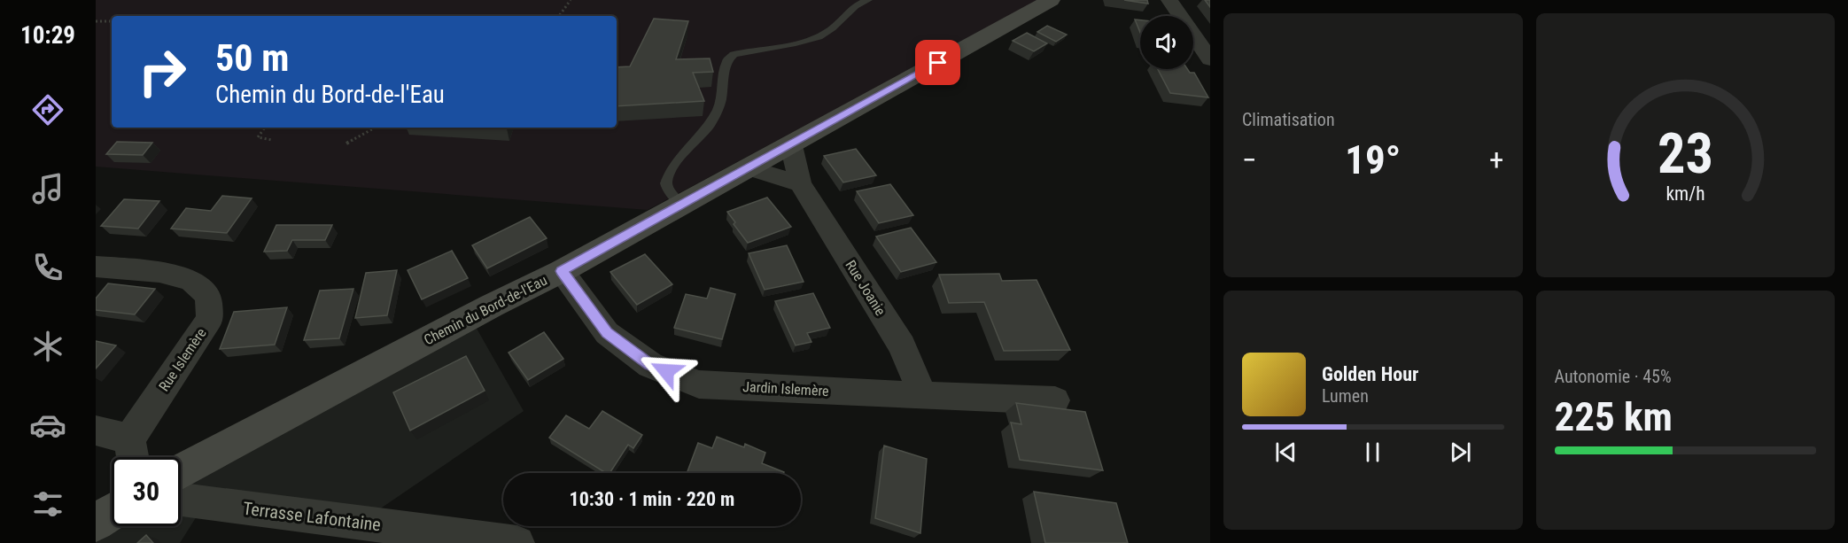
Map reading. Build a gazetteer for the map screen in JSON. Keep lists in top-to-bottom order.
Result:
{
  "streets": {
    "street": [
      "Rue Joanie",
      "Chemin du Bord-de-l'Eau",
      "Rue Islemère",
      "Jardin Islemère",
      "Terrasse Lafontaine"
    ]
  },
  "crossings": [
    ["Rue Joanie", "Chemin du Bord-de-l'Eau"],
    ["Rue Joanie", "Jardin Islemère"],
    ["Chemin du Bord-de-l'Eau", "Jardin Islemère"]
  ],
  "page": {
    "tabs": "10:29",
    "tile": [
      "Climatisation",
      ["Autonomie · 45%", "225 km"]
    ],
    "turn": ["50 m", "Chemin du Bord-de-l'Eau"],
    "heat": ["−", "19°", "+"],
    "song": ["Golden Hour", "Lumen"],
    "limit": "30",
    "trip": "10:30 · 1 min · 220 m",
    "gauge": ["23", "km/h"]
  }
}
